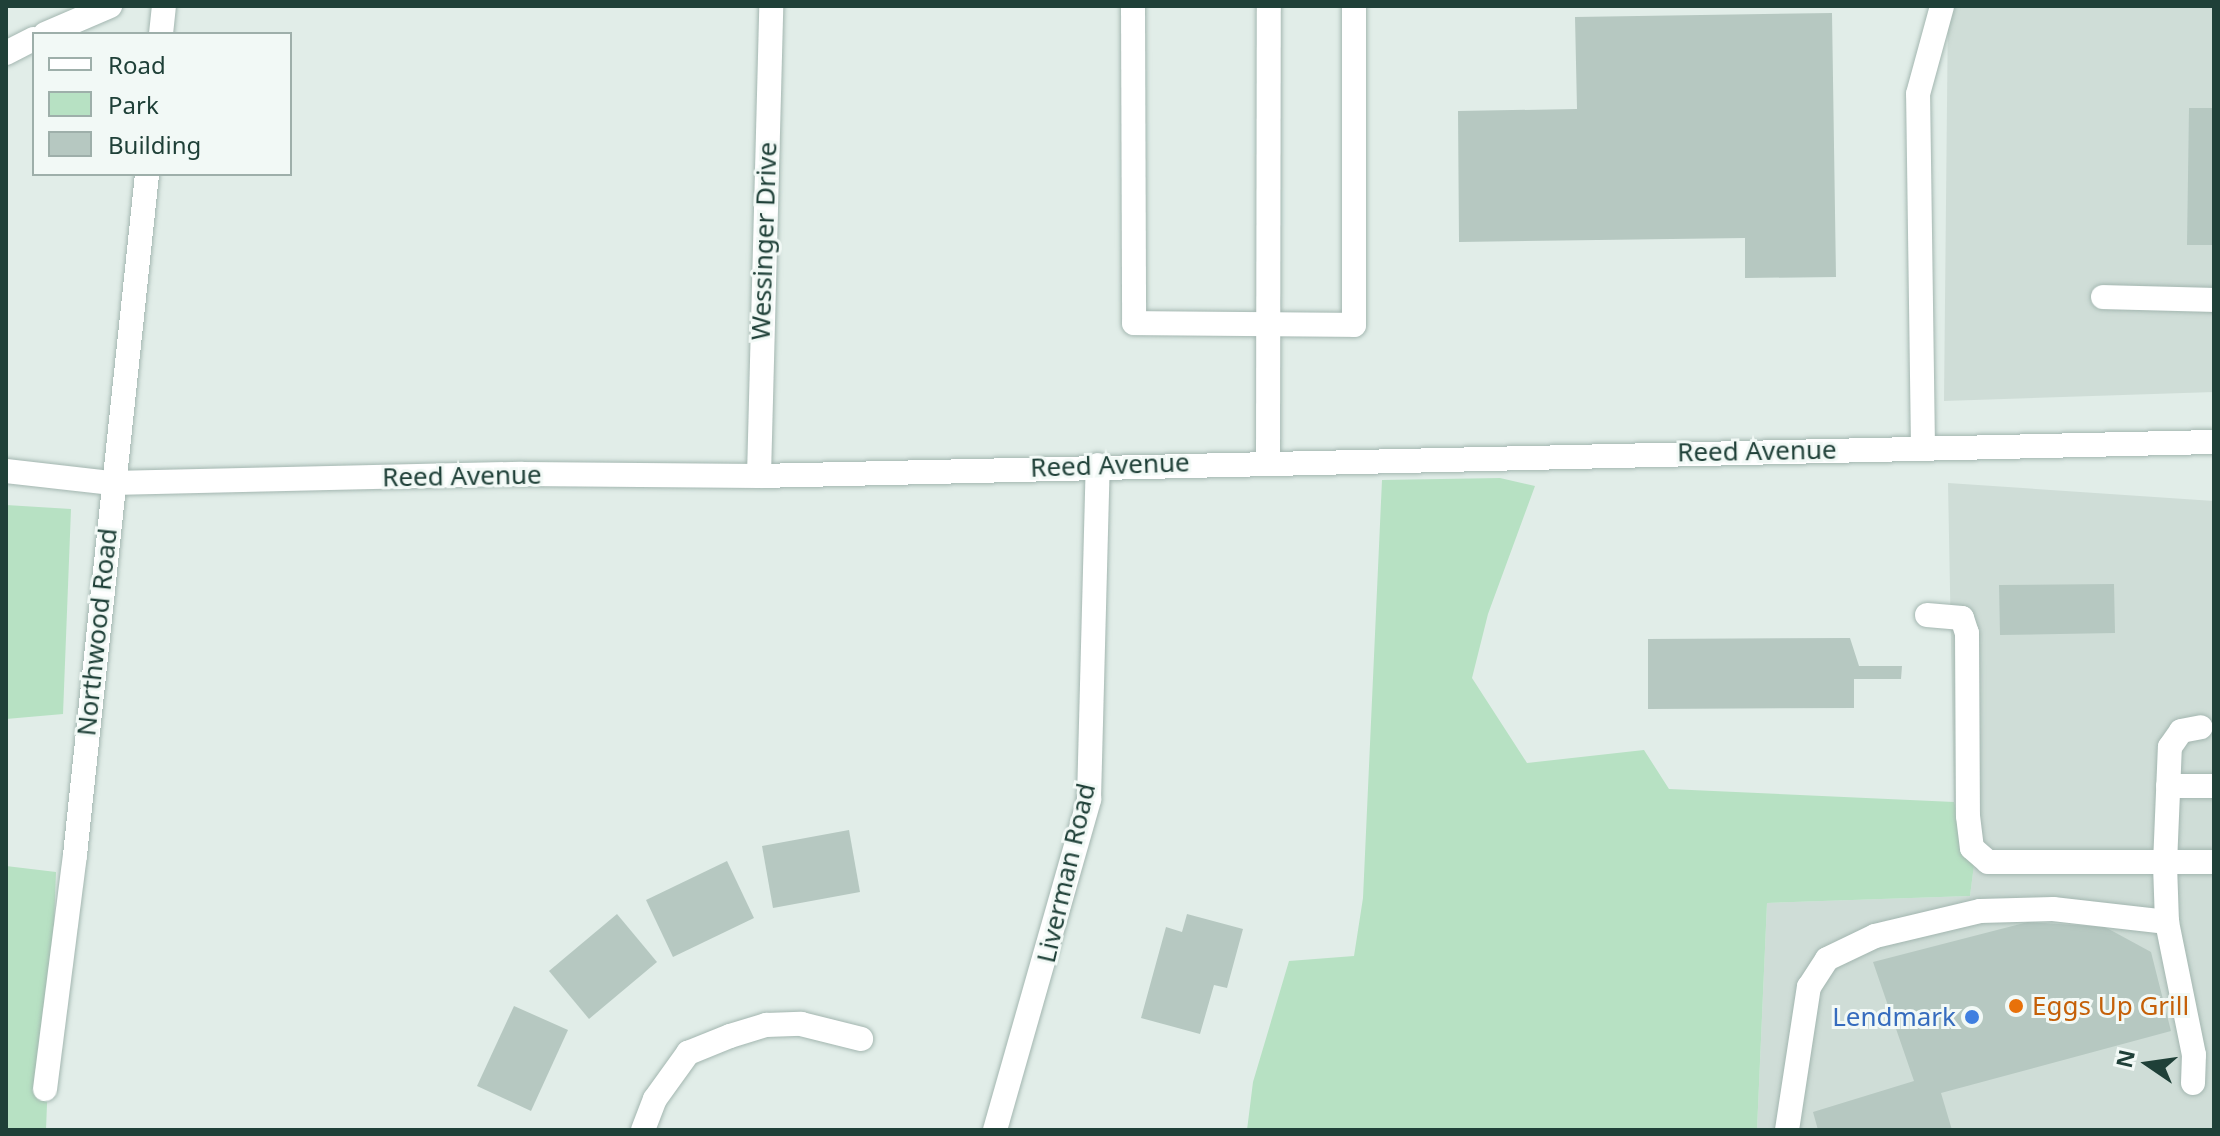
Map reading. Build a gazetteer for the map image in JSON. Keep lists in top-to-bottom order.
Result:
{
  "streets": {
    "street": [
      "Wessinger Drive",
      "Reed Avenue",
      "Northwood Road",
      "Liverman Road"
    ]
  },
  "crossings": [
    ["Wessinger Drive", "Reed Avenue"],
    ["Reed Avenue", "Northwood Road"],
    ["Reed Avenue", "Liverman Road"]
  ],
  "places": ["Eggs Up Grill", "Lendmark"],
  "legend": ["Road", "Park", "Building"],
  "north": "left"
}
